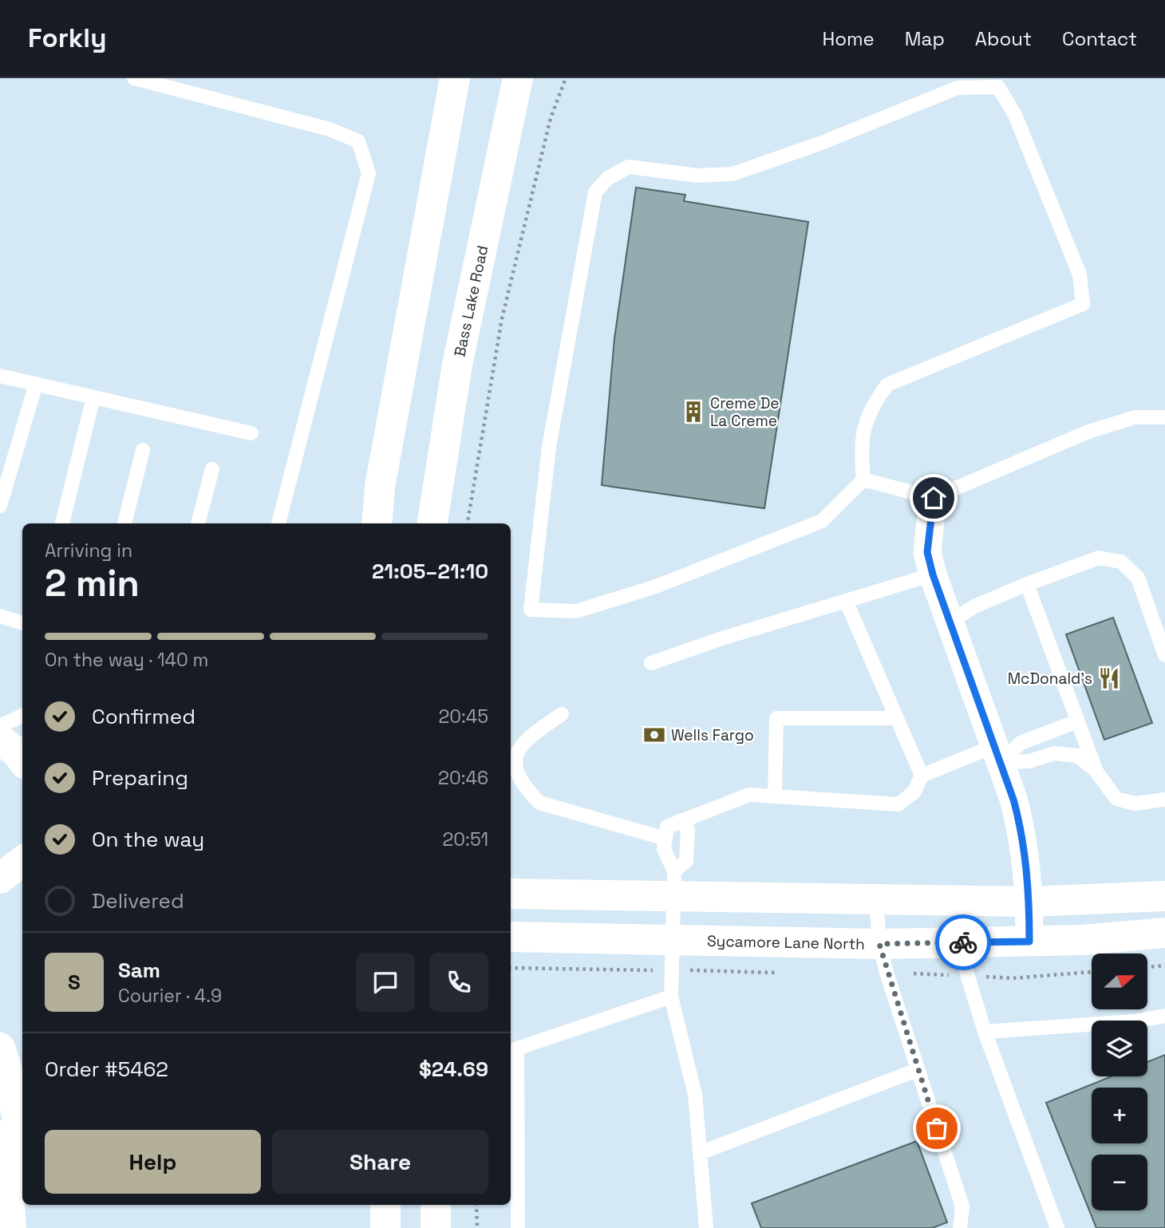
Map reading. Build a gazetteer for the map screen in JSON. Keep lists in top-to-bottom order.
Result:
{
  "streets": {
    "street": ["Bass Lake Road", "Sycamore Lane North"]
  },
  "places": {
    "building": ["Creme De La Creme"],
    "restaurant": ["McDonald's"],
    "bank": ["Wells Fargo"]
  },
  "north": "right",
  "page": {
    "header": "Forkly",
    "nav": [
      "Home",
      "Map",
      "About",
      "Contact"
    ],
    "heading": ["2 min", "Arriving in", "21:05–21:10"],
    "panel": [
      "Sam",
      "Courier · 4.9",
      "Order #5462",
      "$24.69"
    ],
    "bar": "On the way · 140 m",
    "list": [
      ["Confirmed", "20:45"],
      ["Preparing", "20:46"],
      ["On the way", "20:51"],
      "Delivered"
    ],
    "round": "S",
    "map_buttons": ["+", "−"],
    "buttons": ["Help", "Share"]
  }
}
